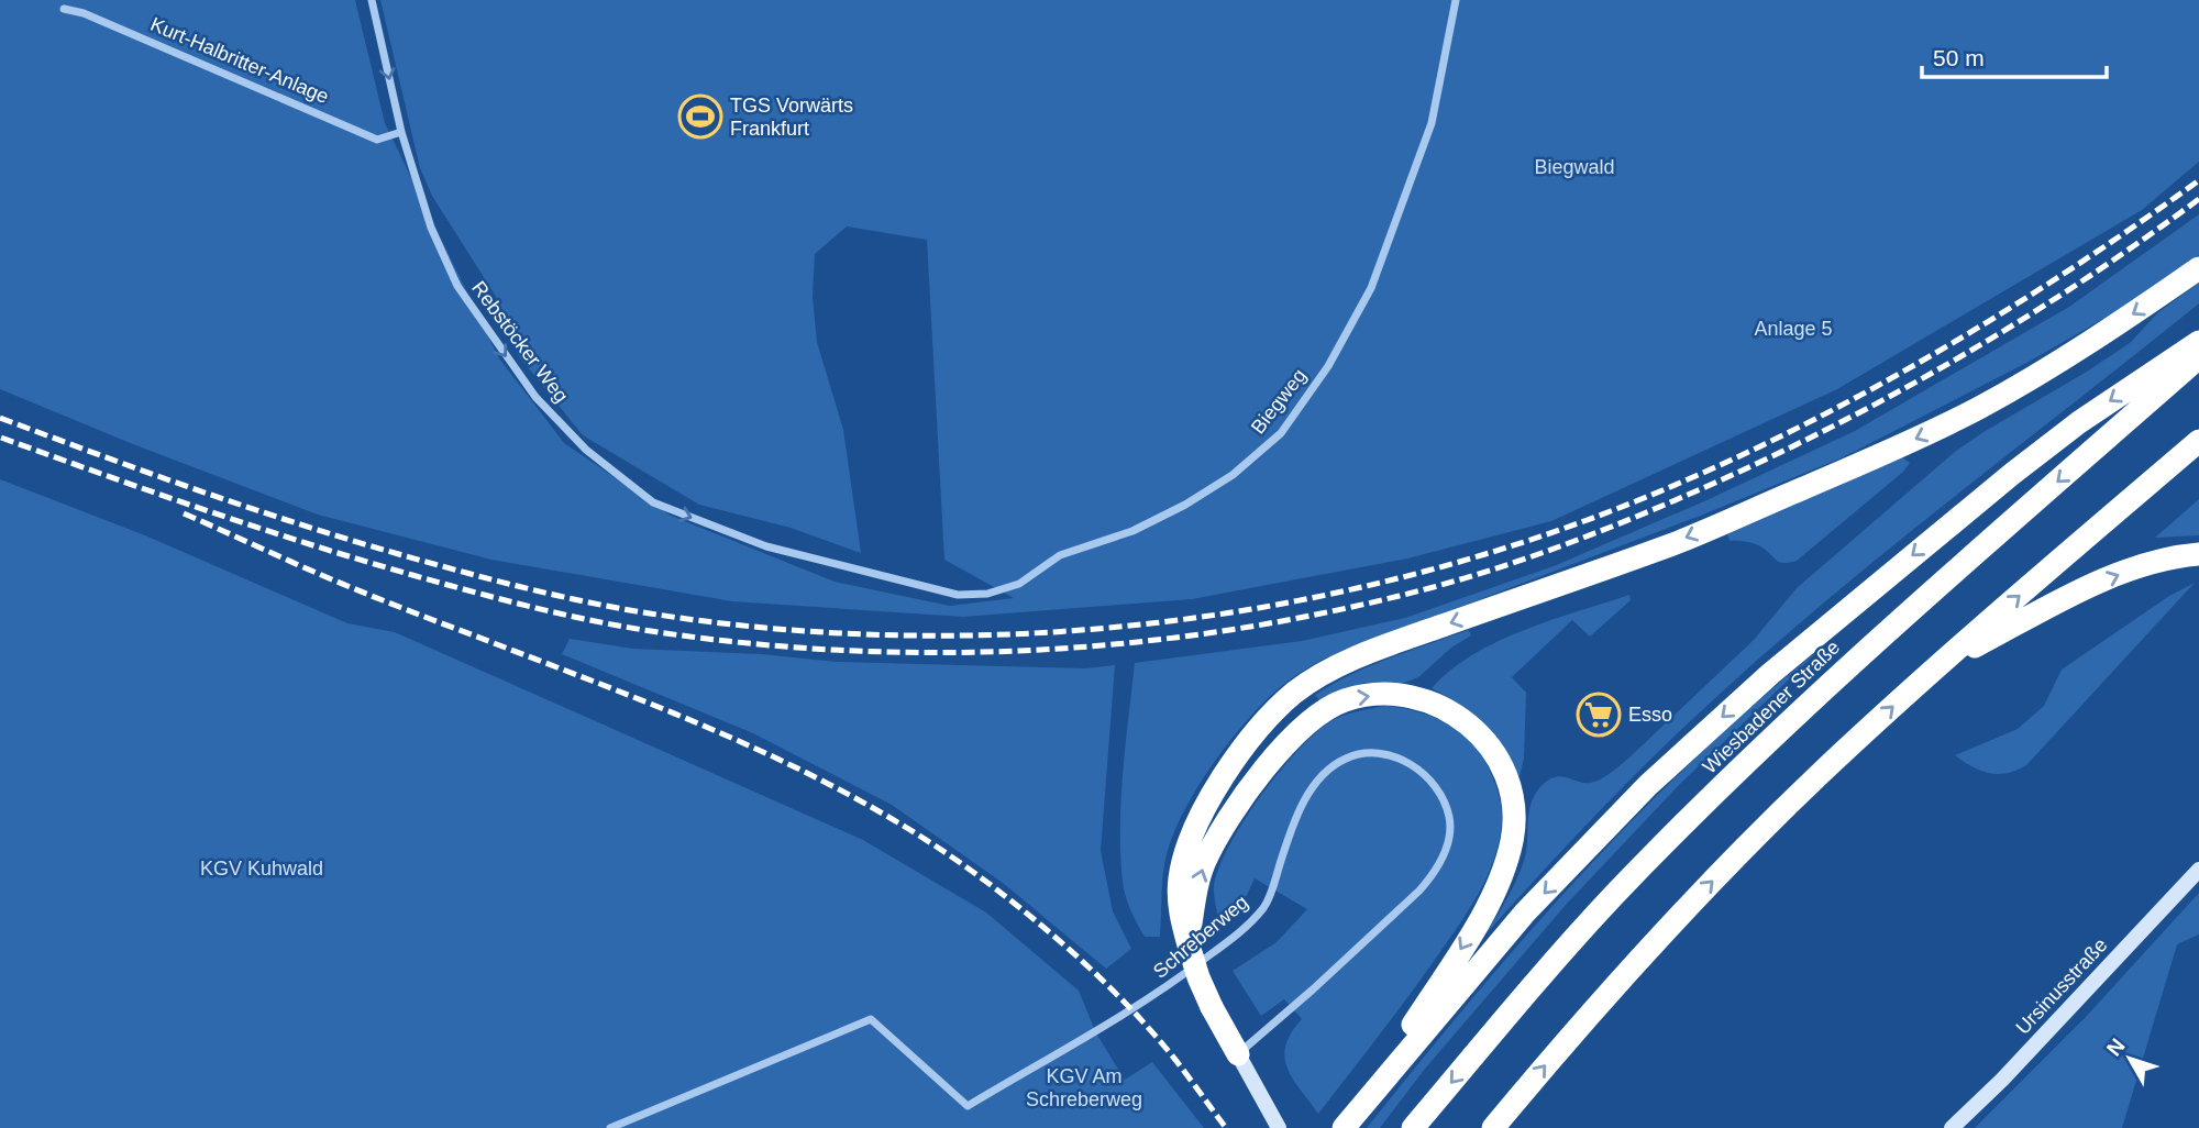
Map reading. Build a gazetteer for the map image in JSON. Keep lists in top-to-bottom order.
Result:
{
  "streets": {
    "highway": ["Wiesbadener Straße"],
    "main road": ["Ursinusstraße"],
    "street": [
      "Kurt-Halbritter-Anlage",
      "Rebstöcker Weg",
      "Biegweg",
      "Schreberweg"
    ]
  },
  "crossings": [
    ["Kurt-Halbritter-Anlage", "Rebstöcker Weg"],
    ["Rebstöcker Weg", "Biegweg"]
  ],
  "one_way": ["Rebstöcker Weg"],
  "parks": [
    "Biegwald",
    "Anlage 5",
    "KGV Kuhwald",
    "KGV Am Schreberweg"
  ],
  "places": {
    "sports": ["TGS Vorwärts Frankfurt"],
    "supermarket": ["Esso"]
  },
  "scale_bar": "50 m",
  "north": "top left"
}
